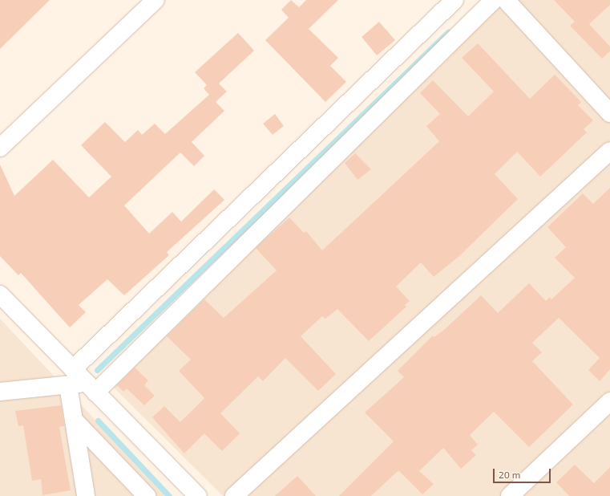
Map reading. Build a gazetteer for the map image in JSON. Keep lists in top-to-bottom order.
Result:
{
  "scale_bar": "20 m"
}
